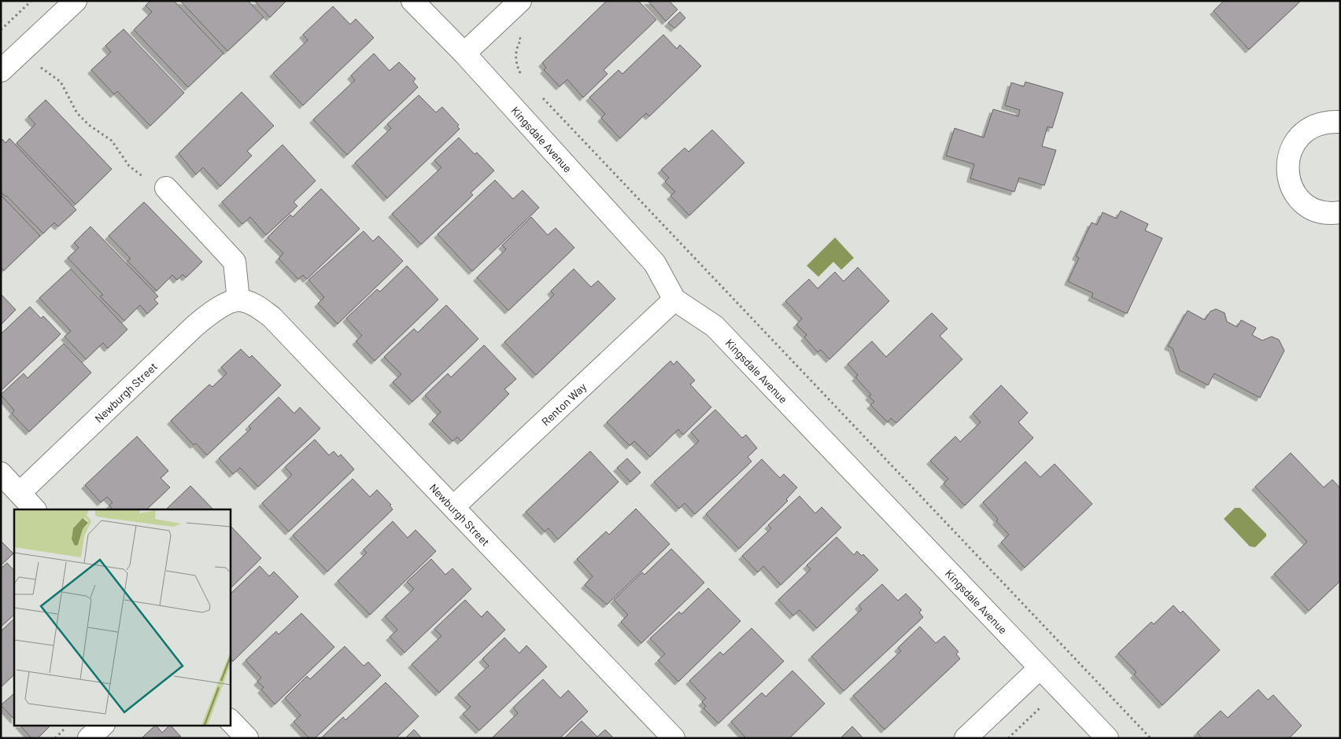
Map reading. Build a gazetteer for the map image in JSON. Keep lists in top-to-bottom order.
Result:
{
  "streets": {
    "street": ["Kingsdale Avenue", "Newburgh Street", "Renton Way"]
  },
  "crossings": [
    ["Kingsdale Avenue", "Renton Way"],
    ["Newburgh Street", "Renton Way"]
  ]
}
